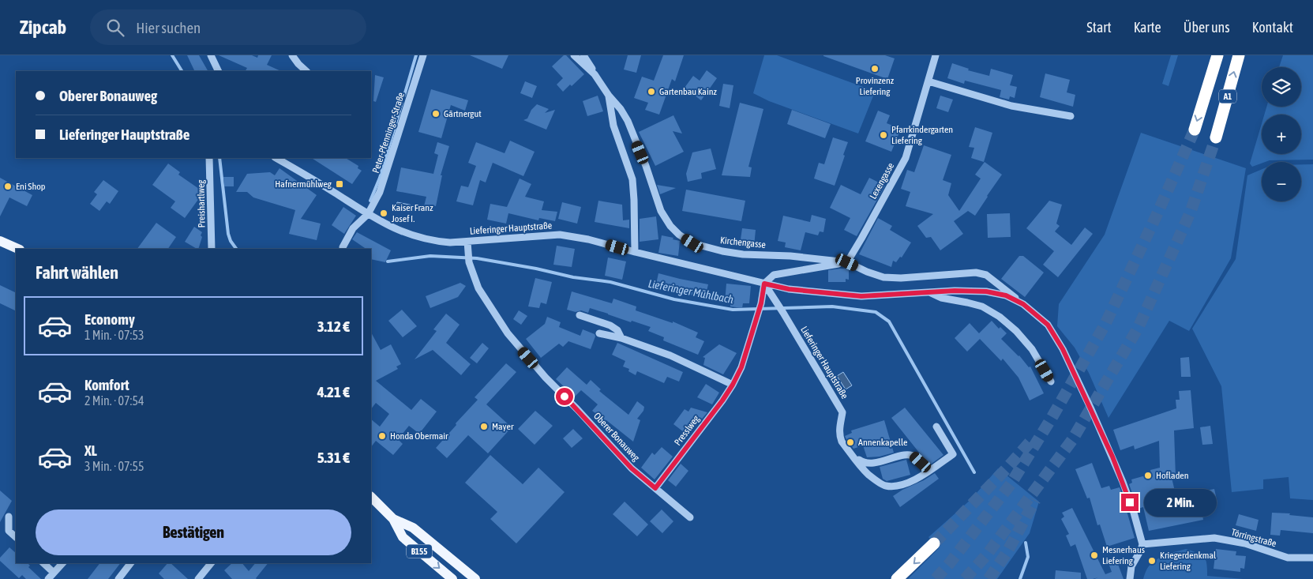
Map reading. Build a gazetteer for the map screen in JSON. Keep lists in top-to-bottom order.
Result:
{
  "streets": {
    "highway": ["A1"],
    "main road": ["B155"],
    "street": [
      "Peter-Pfenninger-Straße",
      "Lexengasse",
      "Preishartlweg",
      "Lieferinger Hauptstraße",
      "Kirchengasse",
      "Presslweg",
      "Oberer Bonauweg",
      "Törringstraße"
    ]
  },
  "crossings": [
    ["Peter-Pfenninger-Straße", "Lieferinger Hauptstraße"],
    ["Lexengasse", "Kirchengasse"],
    ["Lieferinger Hauptstraße", "Kirchengasse"],
    ["Lieferinger Hauptstraße", "Presslweg"],
    ["Lieferinger Hauptstraße", "Oberer Bonauweg"],
    ["Lieferinger Hauptstraße", "Törringstraße"],
    ["Presslweg", "Oberer Bonauweg"]
  ],
  "water": ["Lieferinger Mühlbach"],
  "places": {
    "other": [
      "Provinzenz Liefering",
      "Gartenbau Kainz",
      "Gärtnergut",
      "Pfarrkindergarten Liefering",
      "Eni Shop",
      "Kaiser Franz Josef I.",
      "Mayer",
      "Honda Obermair",
      "Annenkapelle",
      "Hofladen",
      "Mesnerhaus Liefering",
      "Kriegerdenkmal Liefering"
    ],
    "transit": ["Hafnermühlweg"]
  },
  "page": {
    "header": "Zipcab",
    "search": "Hier suchen",
    "nav": [
      "Start",
      "Karte",
      "Über uns",
      "Kontakt"
    ],
    "map_buttons": ["+", "−"],
    "banner": ["Oberer Bonauweg", "Lieferinger Hauptstraße"],
    "heading": "Fahrt wählen",
    "list": [
      {
        "name": "Economy",
        "note": "1 Min. · 07:53",
        "value": "3.12 €"
      },
      {
        "name": "Komfort",
        "note": "2 Min. · 07:54",
        "value": "4.21 €"
      },
      {
        "name": "XL",
        "note": "3 Min. · 07:55",
        "value": "5.31 €"
      }
    ],
    "bubble": "2 Min.",
    "buttons": "Bestätigen"
  }
}
